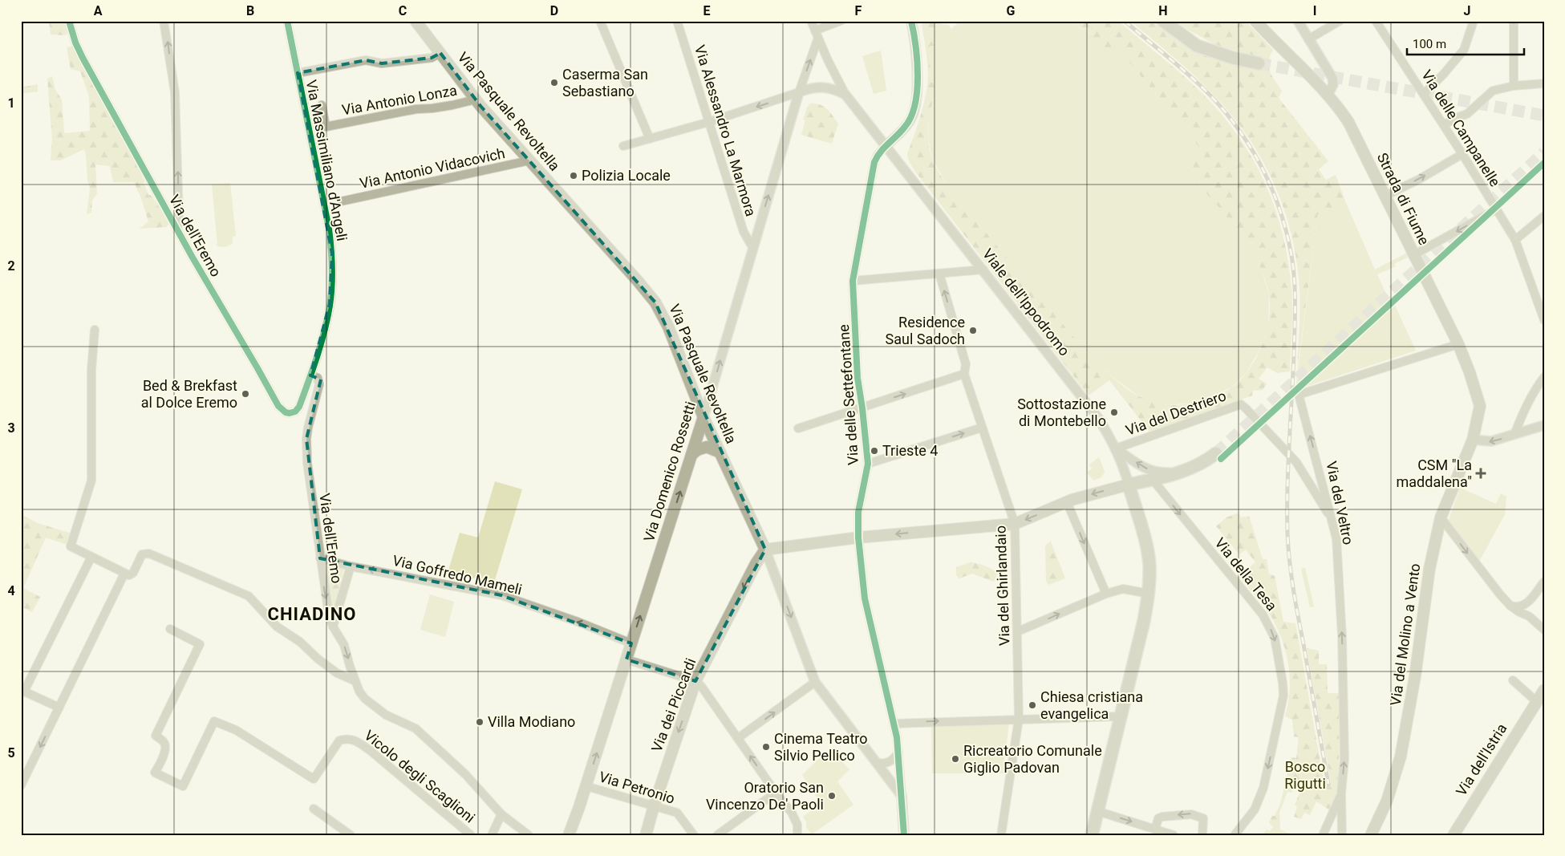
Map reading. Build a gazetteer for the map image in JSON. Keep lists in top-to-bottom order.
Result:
{
  "streets": {
    "main road": [
      "Via Pasquale Revoltella",
      "Strada di Fiume",
      "Via Domenico Rossetti",
      "Via del Molino a Vento",
      "Via dei Piccardi",
      "Via dell'Istria"
    ],
    "street": [
      "Via Antonio Lonza",
      "Via delle Campanelle",
      "Via Alessandro La Marmora",
      "Via Massimiliano d'Angeli",
      "Via Antonio Vidacovich",
      "Via dell'Eremo",
      "Viale dell'Ippodromo",
      "Via delle Settefontane",
      "Via del Destriero",
      "Via del Veltro",
      "Via della Tesa",
      "Via Goffredo Mameli",
      "Via del Ghirlandaio",
      "Vicolo degli Scaglioni",
      "Via Petronio"
    ]
  },
  "crossings": [
    ["Via Antonio Lonza", "Via Pasquale Revoltella"],
    ["Via Pasquale Revoltella", "Via Antonio Vidacovich"],
    ["Via Pasquale Revoltella", "Via delle Settefontane"],
    ["Via Pasquale Revoltella", "Via Domenico Rossetti"],
    ["Via Pasquale Revoltella", "Via dei Piccardi"],
    ["Via Alessandro La Marmora", "Via Domenico Rossetti"],
    ["Via Massimiliano d'Angeli", "Via dell'Eremo"],
    ["Strada di Fiume", "Via del Veltro"],
    ["Strada di Fiume", "Via del Molino a Vento"],
    ["Via dell'Eremo", "Via Goffredo Mameli"],
    ["Viale dell'Ippodromo", "Via delle Settefontane"],
    ["Viale dell'Ippodromo", "Via del Destriero"],
    ["Via del Destriero", "Via del Veltro"],
    ["Via Domenico Rossetti", "Via Goffredo Mameli"],
    ["Via Domenico Rossetti", "Via Petronio"],
    ["Via dei Piccardi", "Via Petronio"]
  ],
  "one_way": [
    "Via Domenico Rossetti",
    "Via del Veltro",
    "Via della Tesa",
    "Via Goffredo Mameli",
    "Via dei Piccardi"
  ],
  "districts": ["CHIADINO"],
  "parks": ["Bosco Rigutti"],
  "places": {
    "other": [
      "Caserma San Sebastiano",
      "Polizia Locale",
      "Residence Saul Sadoch",
      "Bed & Brekfast al Dolce Eremo",
      "Sottostazione di Montebello",
      "Trieste 4",
      "Chiesa cristiana evangelica",
      "Villa Modiano",
      "Cinema Teatro Silvio Pellico",
      "Ricreatorio Comunale Giglio Padovan",
      "Oratorio San Vincenzo De' Paoli"
    ],
    "health": ["CSM \"La maddalena\""]
  },
  "scale_bar": "100 m",
  "grid": {
    "columns": [
      "A",
      "B",
      "C",
      "D",
      "E",
      "F",
      "G",
      "H",
      "I",
      "J"
    ],
    "rows": [
      "1",
      "2",
      "3",
      "4",
      "5"
    ]
  }
}
